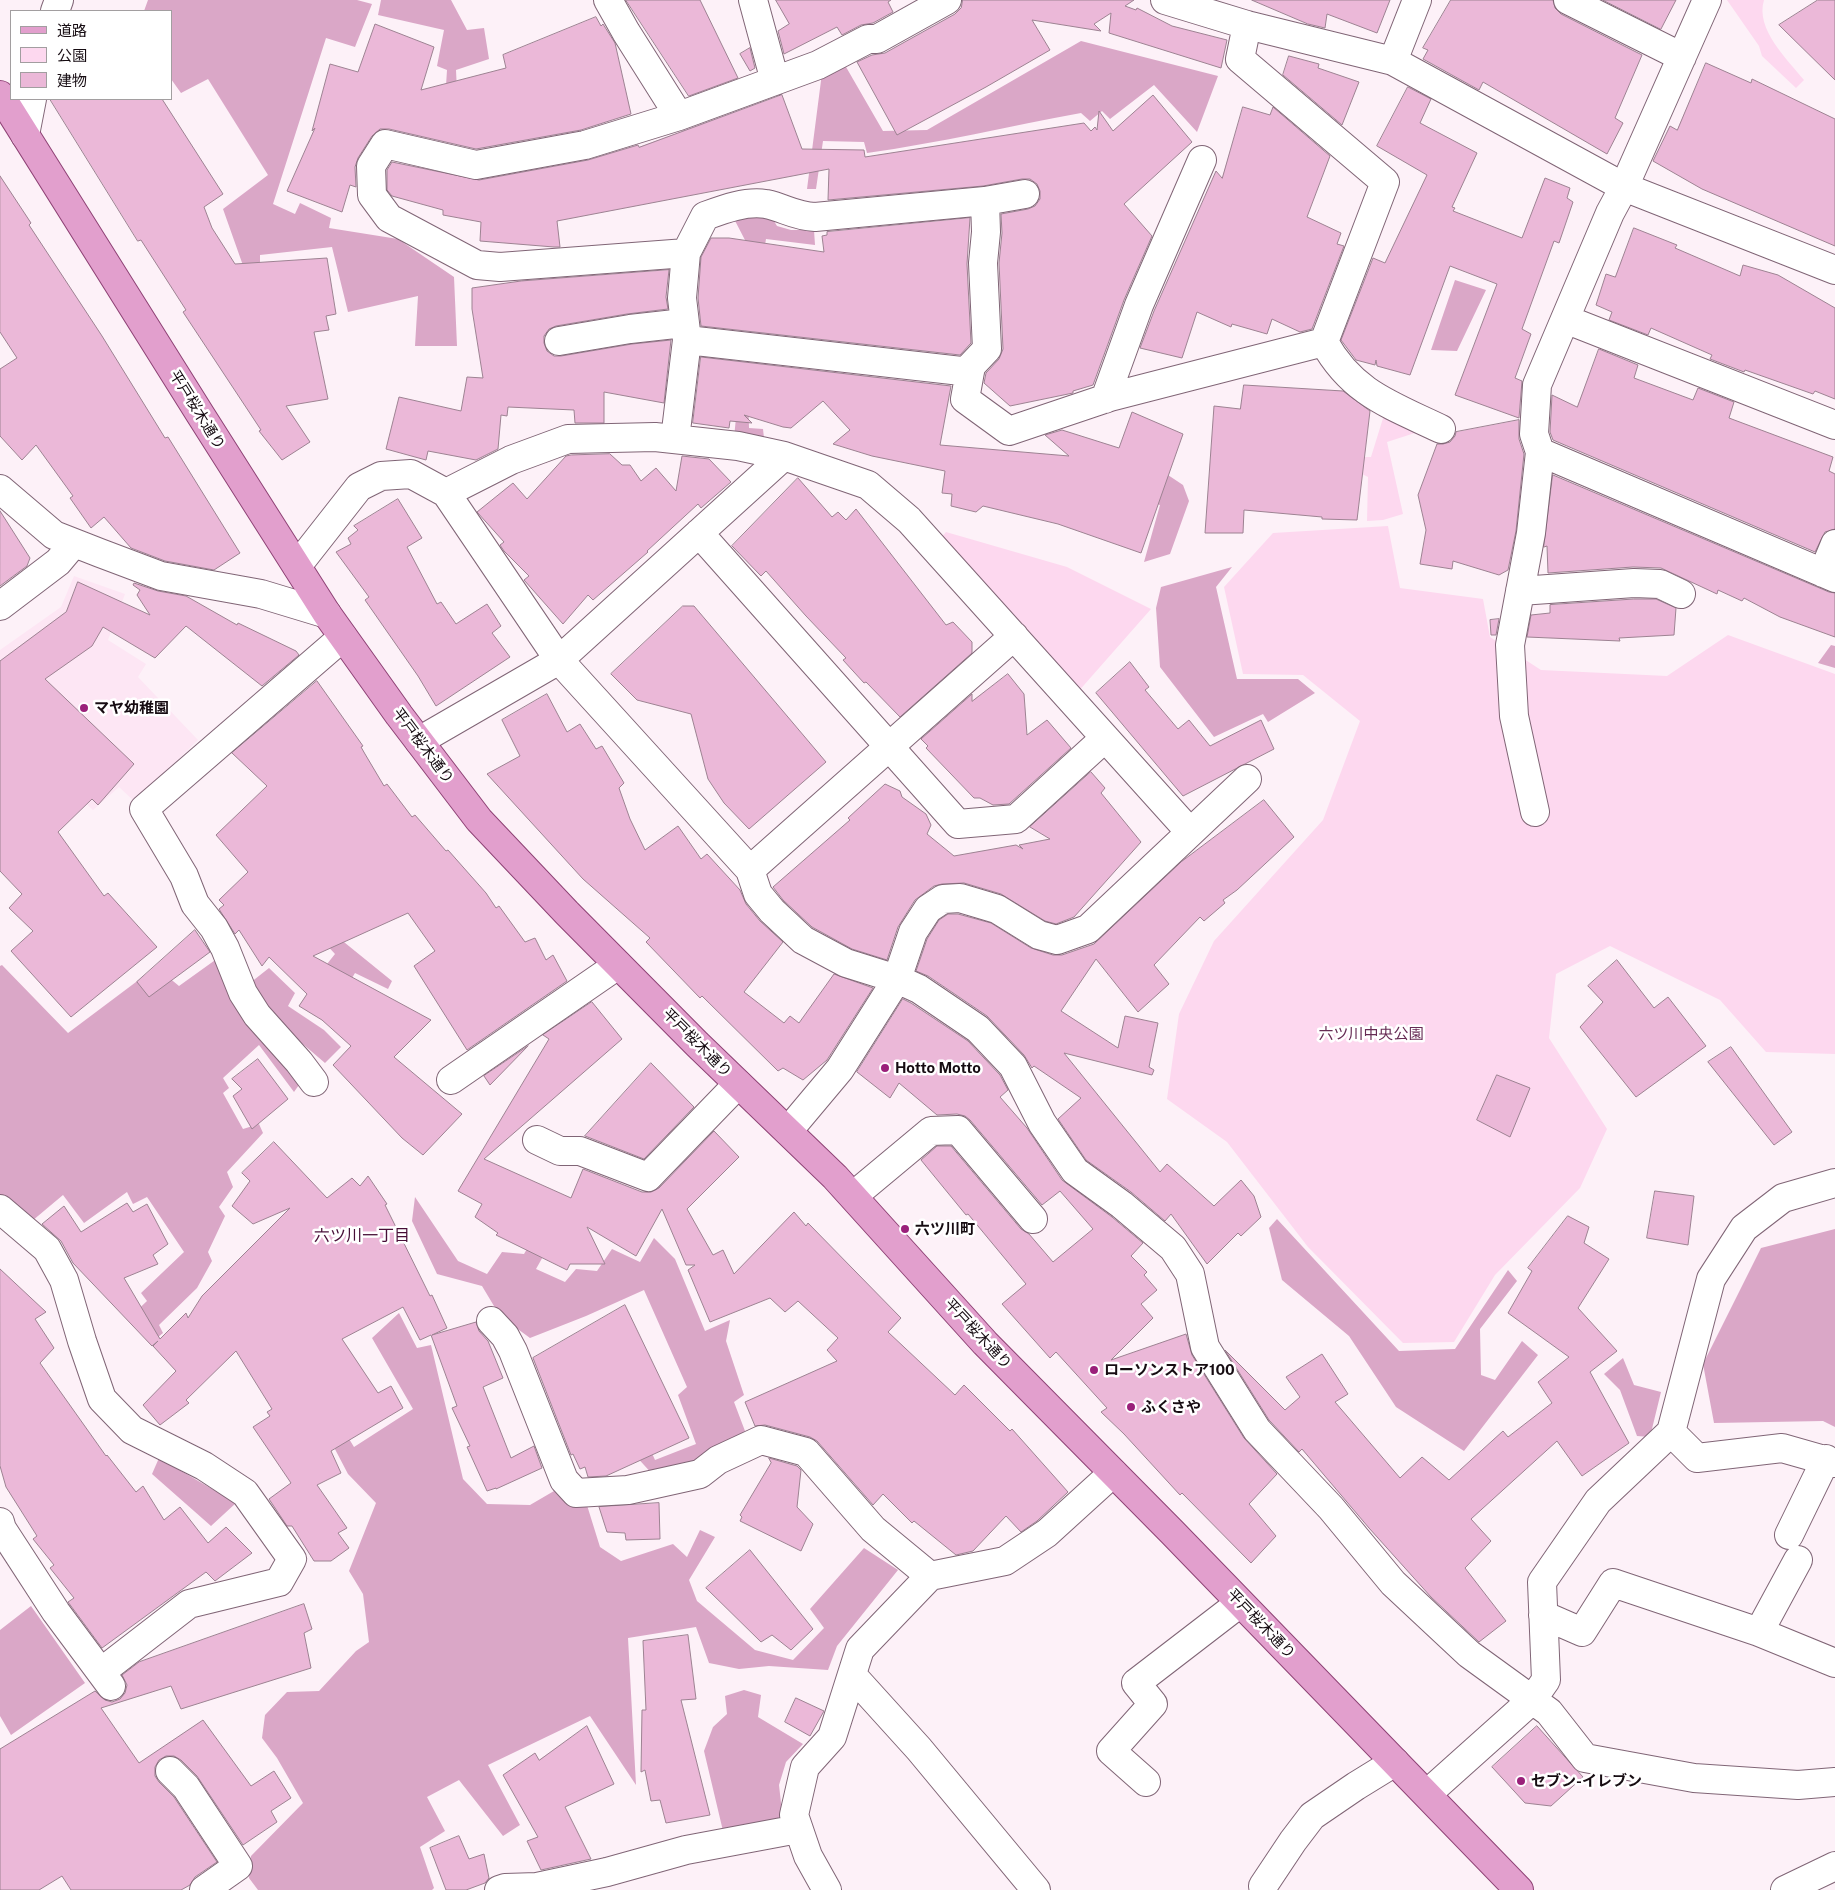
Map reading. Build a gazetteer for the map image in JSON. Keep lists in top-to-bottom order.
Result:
{
  "streets": {
    "main road": ["平戸桜木通り"]
  },
  "districts": ["六ツ川一丁目"],
  "parks": ["六ツ川中央公園"],
  "places": [
    "マヤ幼稚園",
    "Hotto Motto",
    "六ツ川町",
    "ローソンストア100",
    "ふくさや",
    "セブン-イレブン"
  ],
  "legend": ["道路", "公園", "建物"]
}
